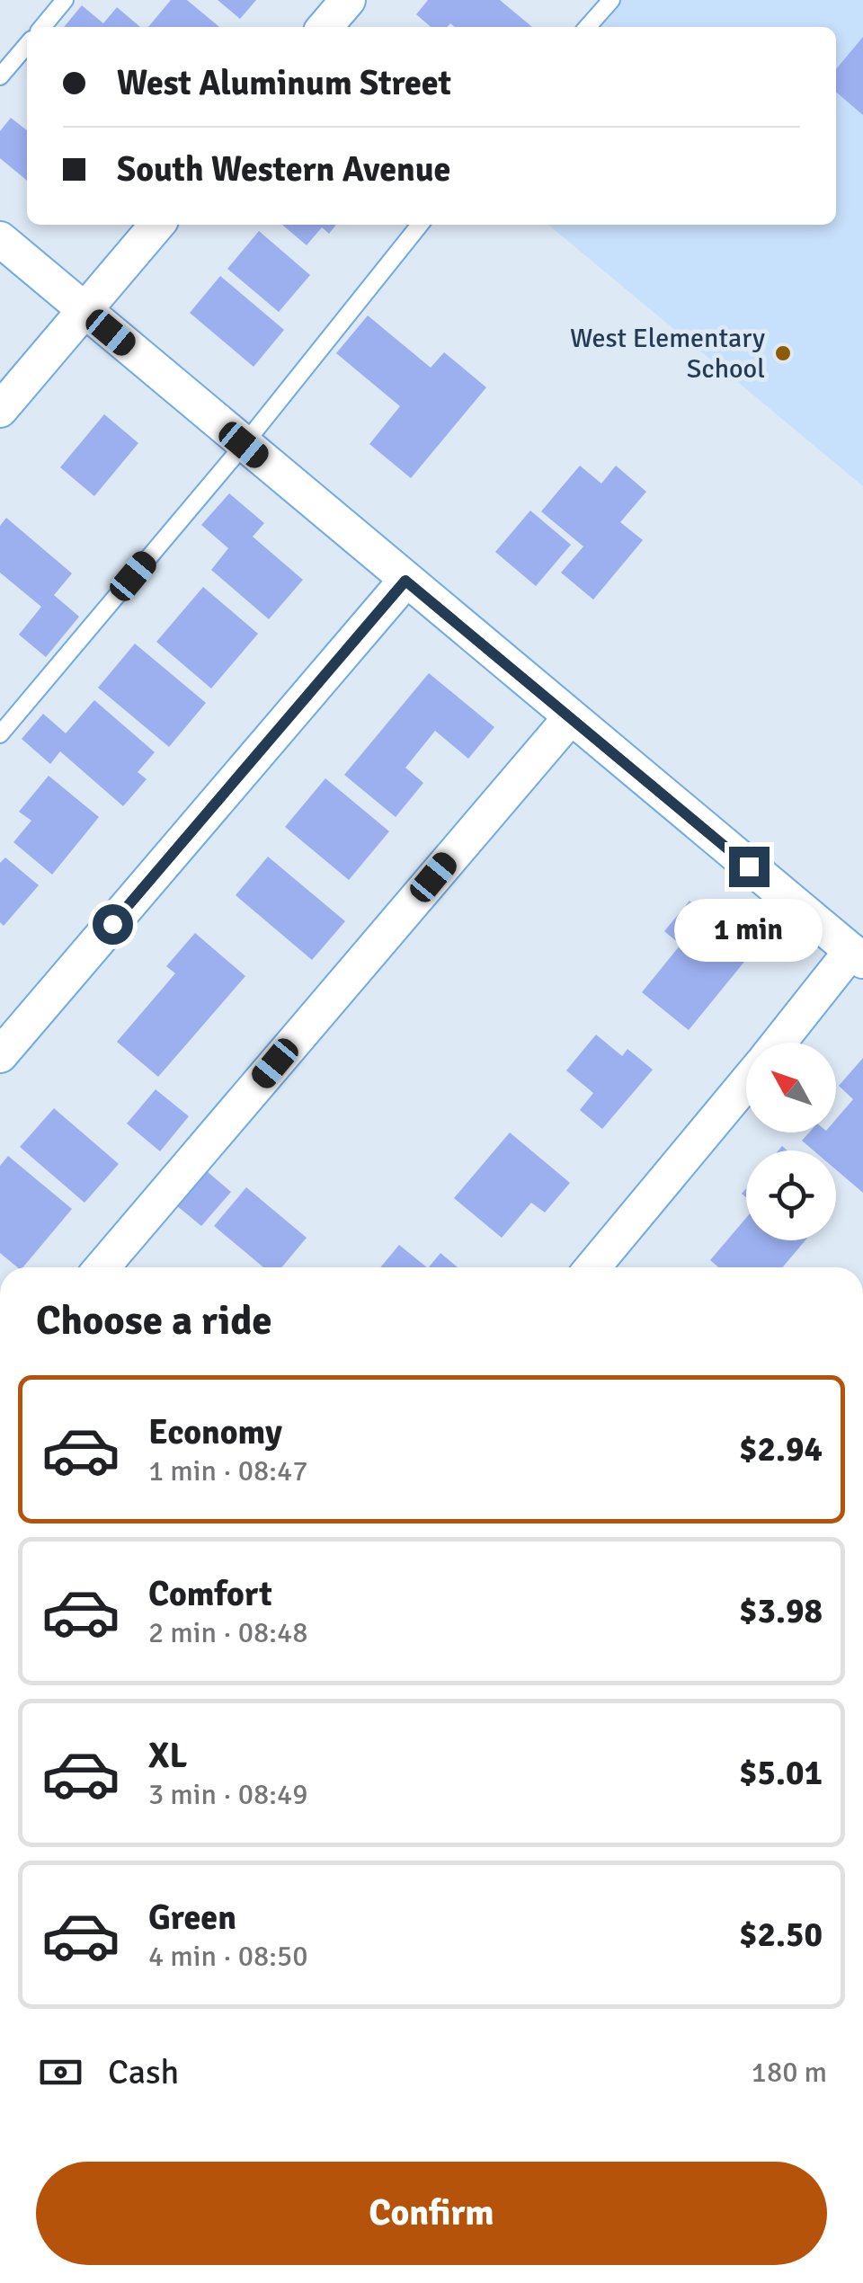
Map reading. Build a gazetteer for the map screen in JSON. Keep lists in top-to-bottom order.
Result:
{
  "places": ["West Elementary School"],
  "north": "top left",
  "page": {
    "banner": ["West Aluminum Street", "South Western Avenue"],
    "bubble": "1 min",
    "heading": "Choose a ride",
    "list": [
      {
        "name": "Economy",
        "note": "1 min · 08:47",
        "value": "$2.94"
      },
      {
        "name": "Comfort",
        "note": "2 min · 08:48",
        "value": "$3.98"
      },
      {
        "name": "XL",
        "note": "3 min · 08:49",
        "value": "$5.01"
      },
      {
        "name": "Green",
        "note": "4 min · 08:50",
        "value": "$2.50"
      }
    ],
    "pay": ["Cash", "180 m"],
    "buttons": "Confirm"
  }
}
